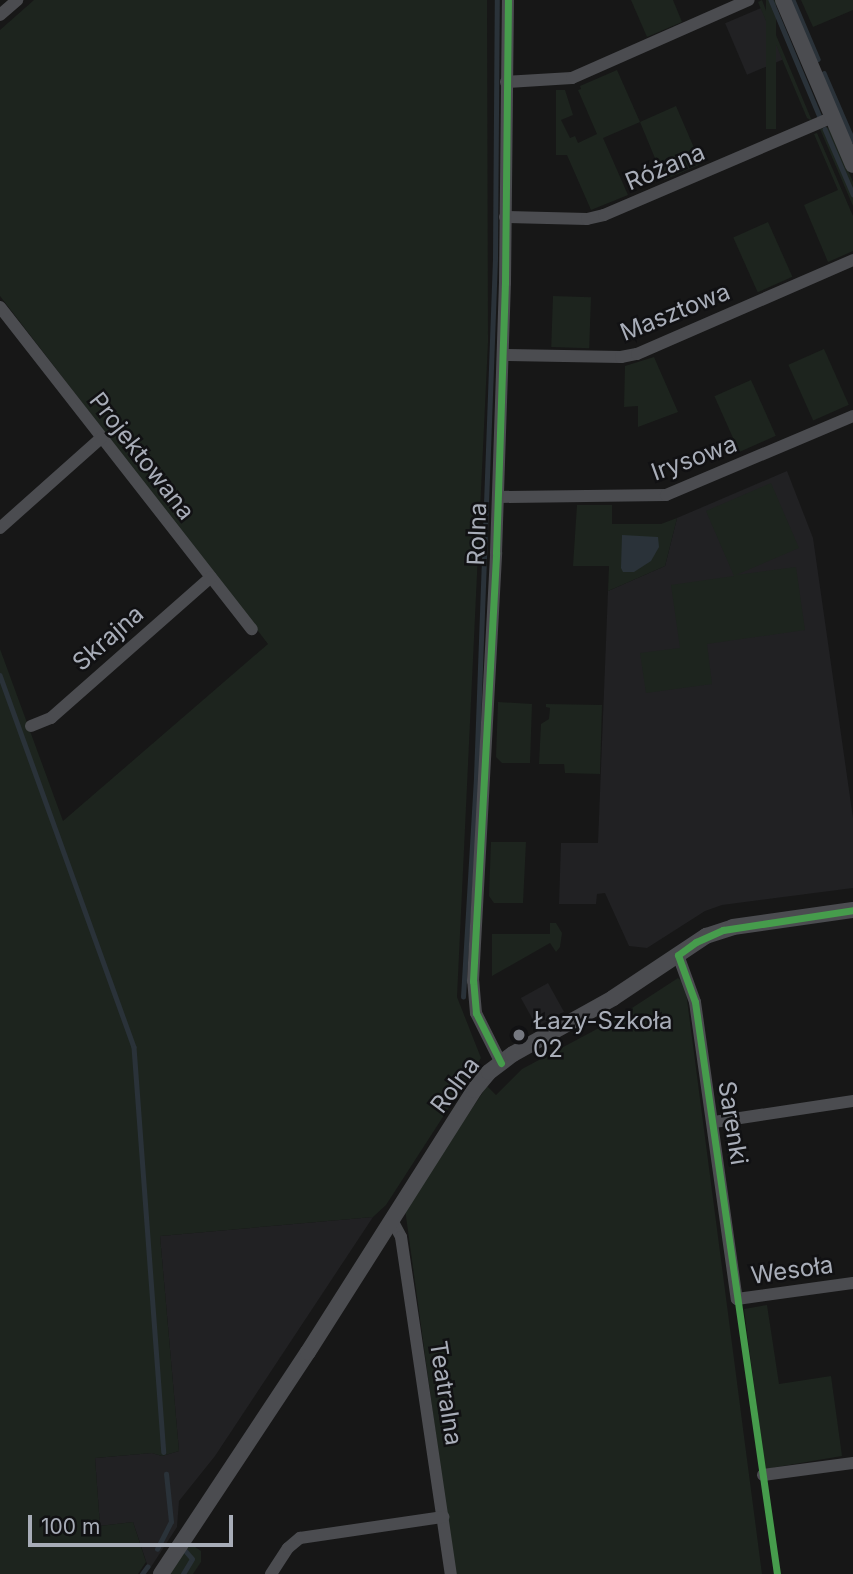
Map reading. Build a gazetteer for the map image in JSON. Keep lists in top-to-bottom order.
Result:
{
  "streets": {
    "street": [
      "Różana",
      "Masztowa",
      "Projektowana",
      "Irysowa",
      "Rolna",
      "Skrajna",
      "Sarenki",
      "Wesoła",
      "Teatralna"
    ]
  },
  "crossings": [
    ["Różana", "Rolna"],
    ["Masztowa", "Rolna"],
    ["Projektowana", "Skrajna"],
    ["Irysowa", "Rolna"],
    ["Rolna", "Teatralna"],
    ["Sarenki", "Wesoła"]
  ],
  "places": ["Łazy-Szkoła 02"],
  "scale_bar": "100 m"
}
